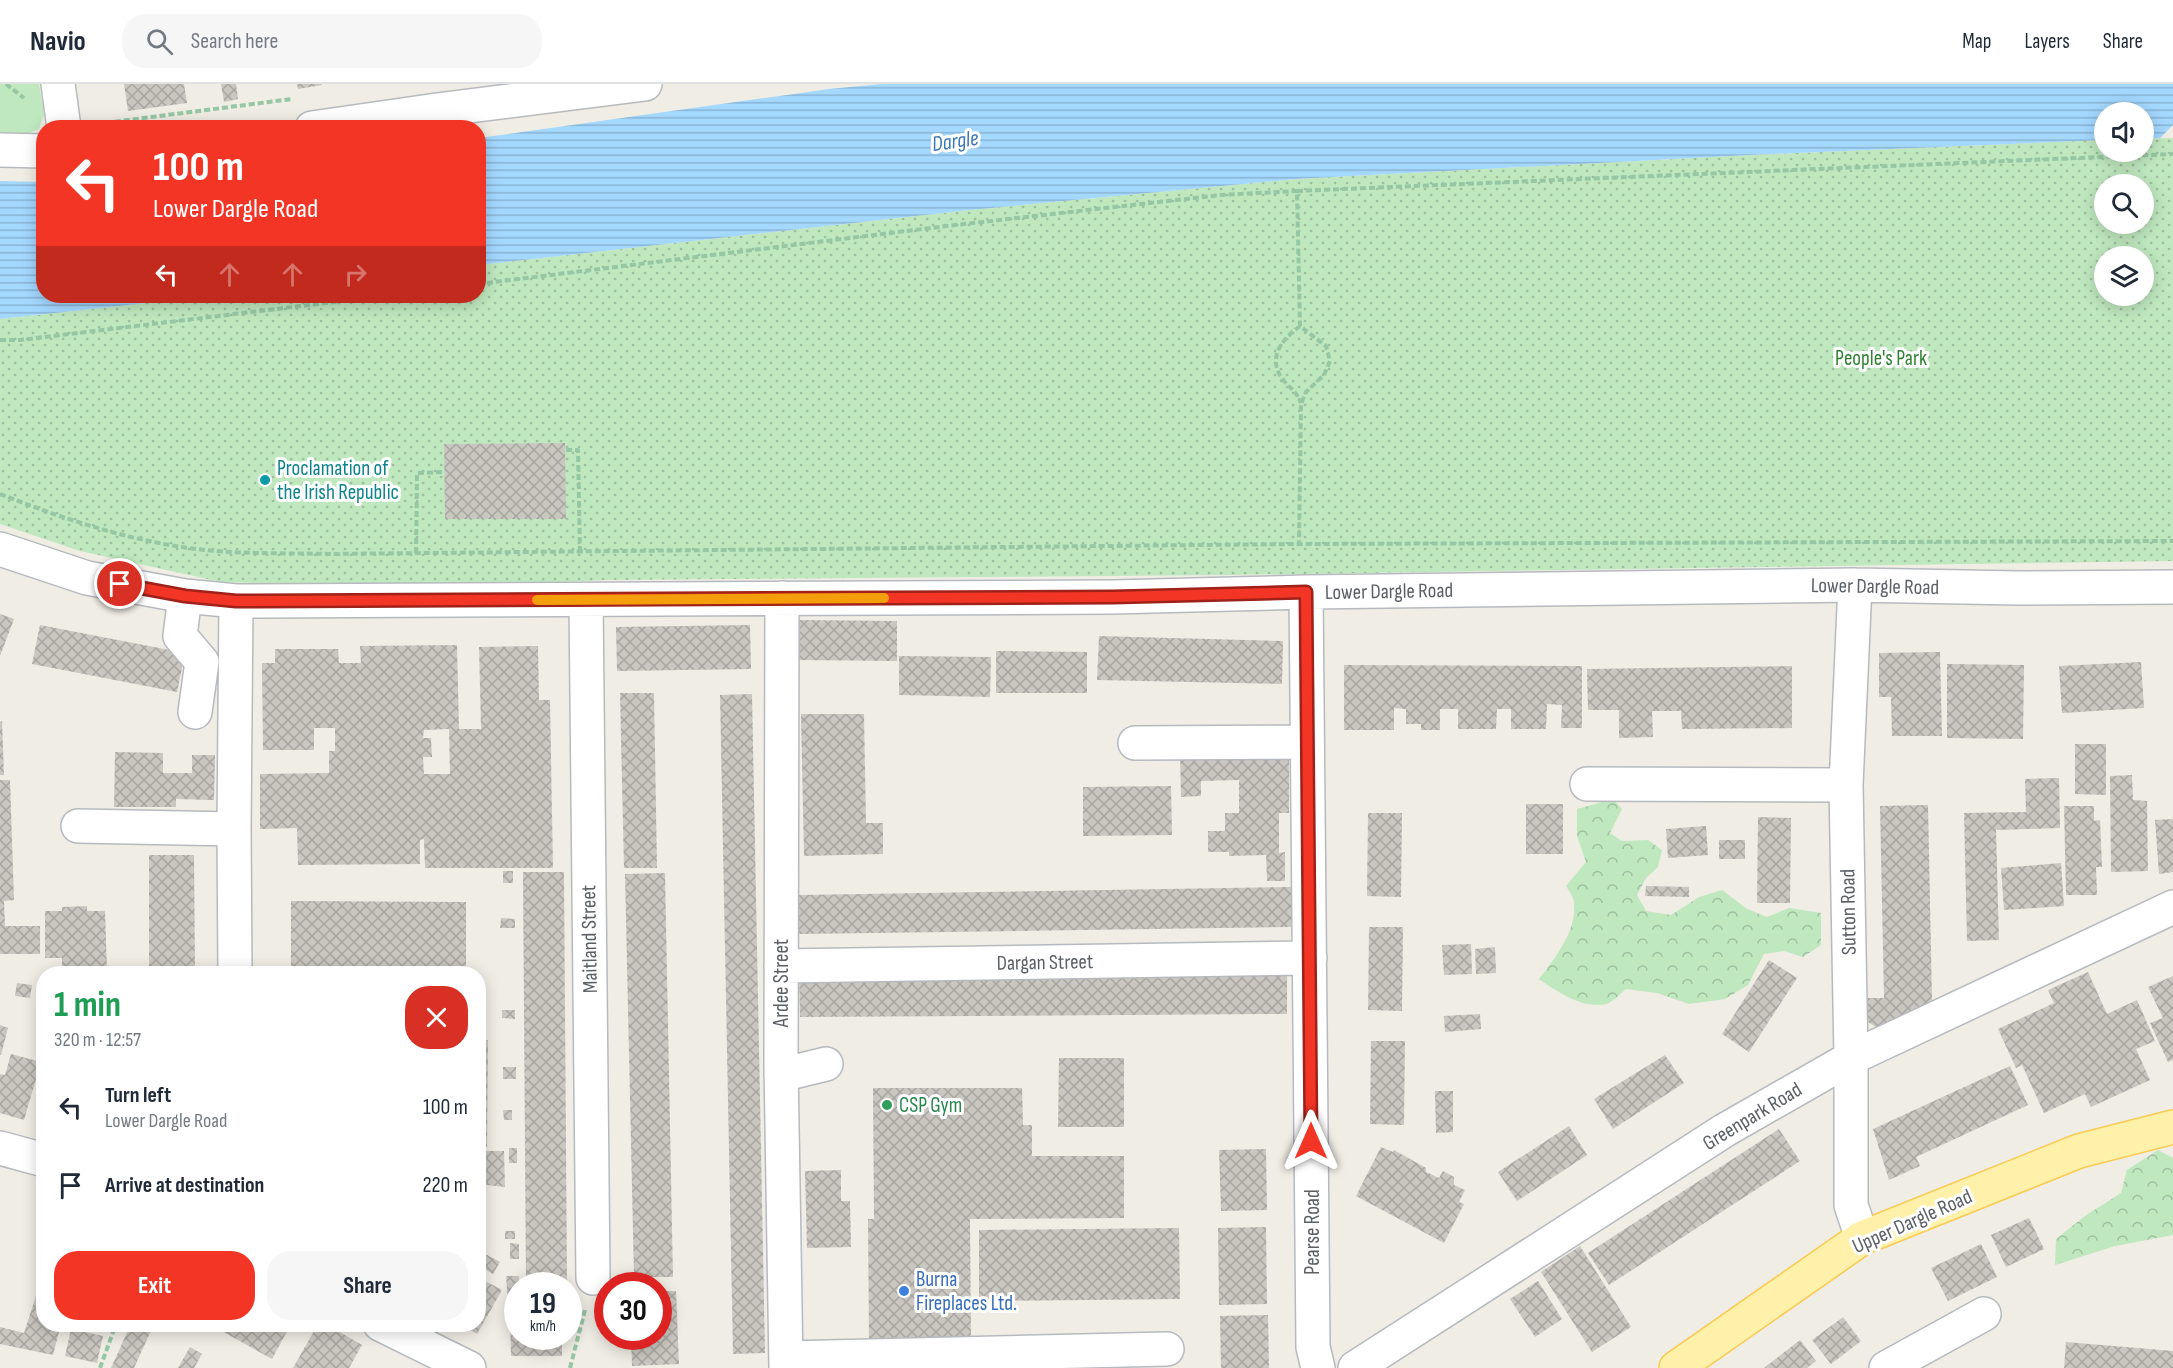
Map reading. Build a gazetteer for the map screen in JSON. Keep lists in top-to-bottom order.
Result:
{
  "streets": {
    "main road": ["Upper Dargle Road"],
    "street": [
      "Lower Dargle Road",
      "Sutton Road",
      "Maitland Street",
      "Dargan Street",
      "Ardee Street",
      "Greenpark Road",
      "Pearse Road"
    ]
  },
  "crossings": [
    ["Lower Dargle Road", "Sutton Road"],
    ["Lower Dargle Road", "Maitland Street"],
    ["Lower Dargle Road", "Ardee Street"],
    ["Lower Dargle Road", "Pearse Road"],
    ["Sutton Road", "Greenpark Road"],
    ["Sutton Road", "Upper Dargle Road"],
    ["Dargan Street", "Ardee Street"],
    ["Dargan Street", "Pearse Road"]
  ],
  "water": ["Dargle"],
  "parks": ["People's Park"],
  "places": ["Proclamation of the Irish Republic", "CSP Gym", "Burna Fireplaces Ltd."],
  "page": {
    "header": "Navio",
    "search": "Search here",
    "nav": ["Map", "Layers", "Share"],
    "turn": ["100 m", "Lower Dargle Road"],
    "heading": ["1 min", "320 m · 12:57"],
    "list": [
      {
        "name": "Turn left",
        "note": "Lower Dargle Road",
        "value": "100 m"
      },
      {
        "name": "Arrive at destination",
        "value": "220 m"
      }
    ],
    "buttons": ["Exit", "Share"],
    "speed": "19 km/h",
    "limit": "30"
  }
}
